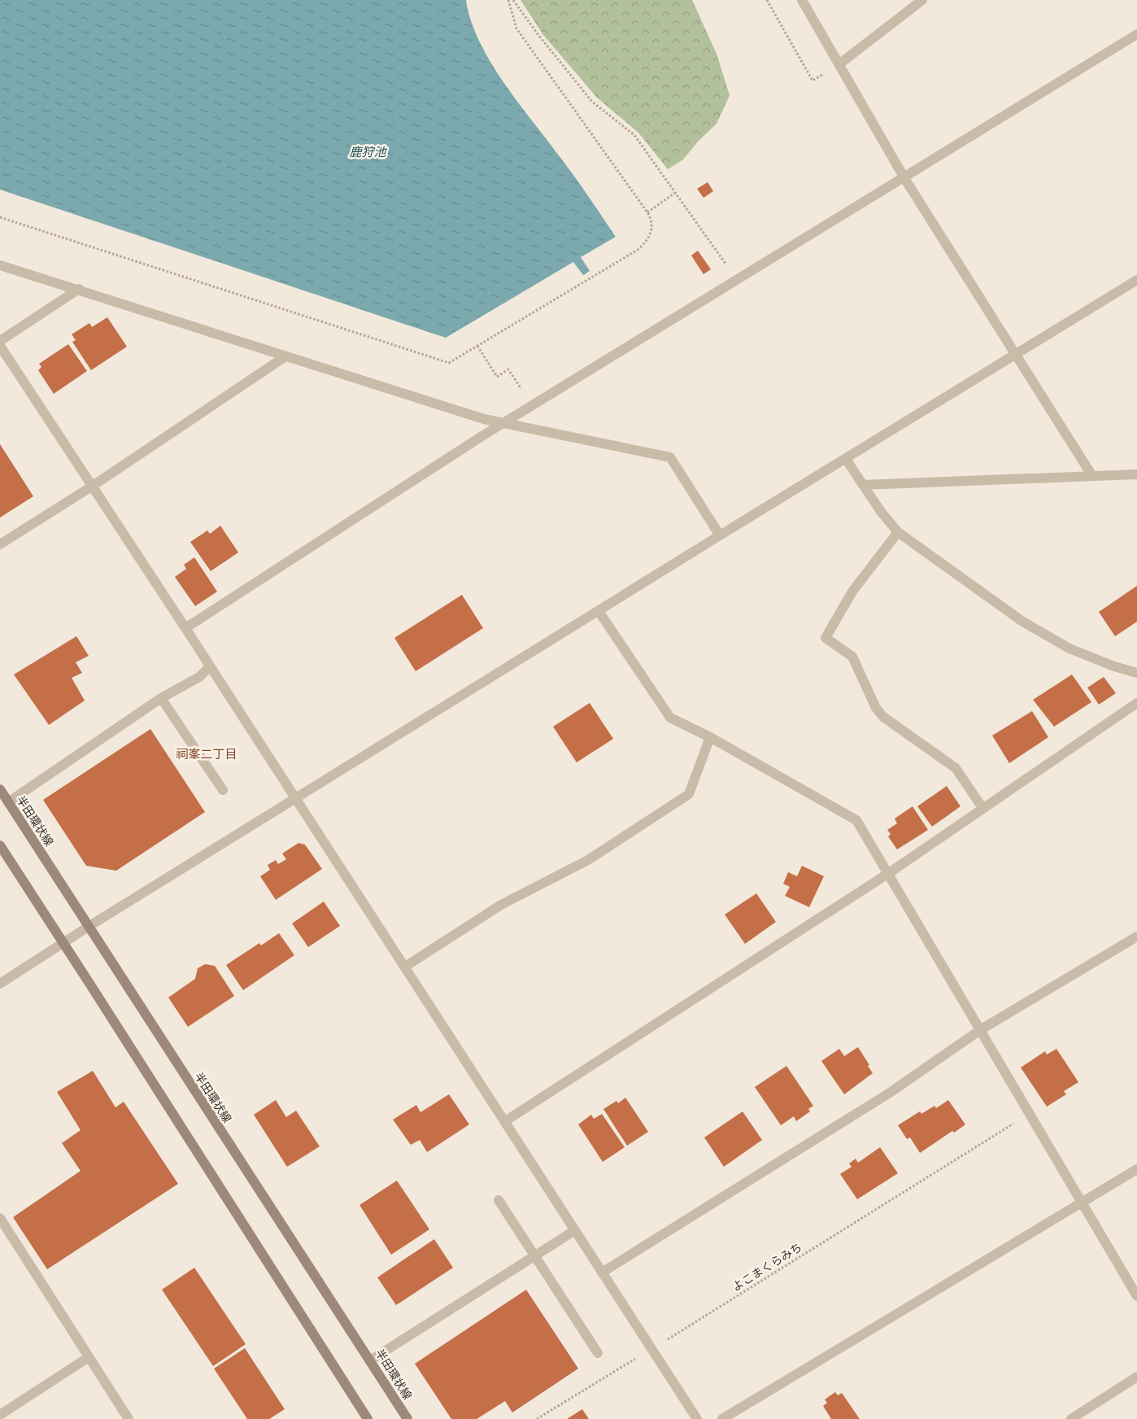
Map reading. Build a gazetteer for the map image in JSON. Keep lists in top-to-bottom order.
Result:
{
  "streets": {
    "main road": ["半田環状線"],
    "path": ["よこまくらみち"]
  },
  "districts": ["祠峯二丁目"],
  "water": ["鹿狩池"]
}
